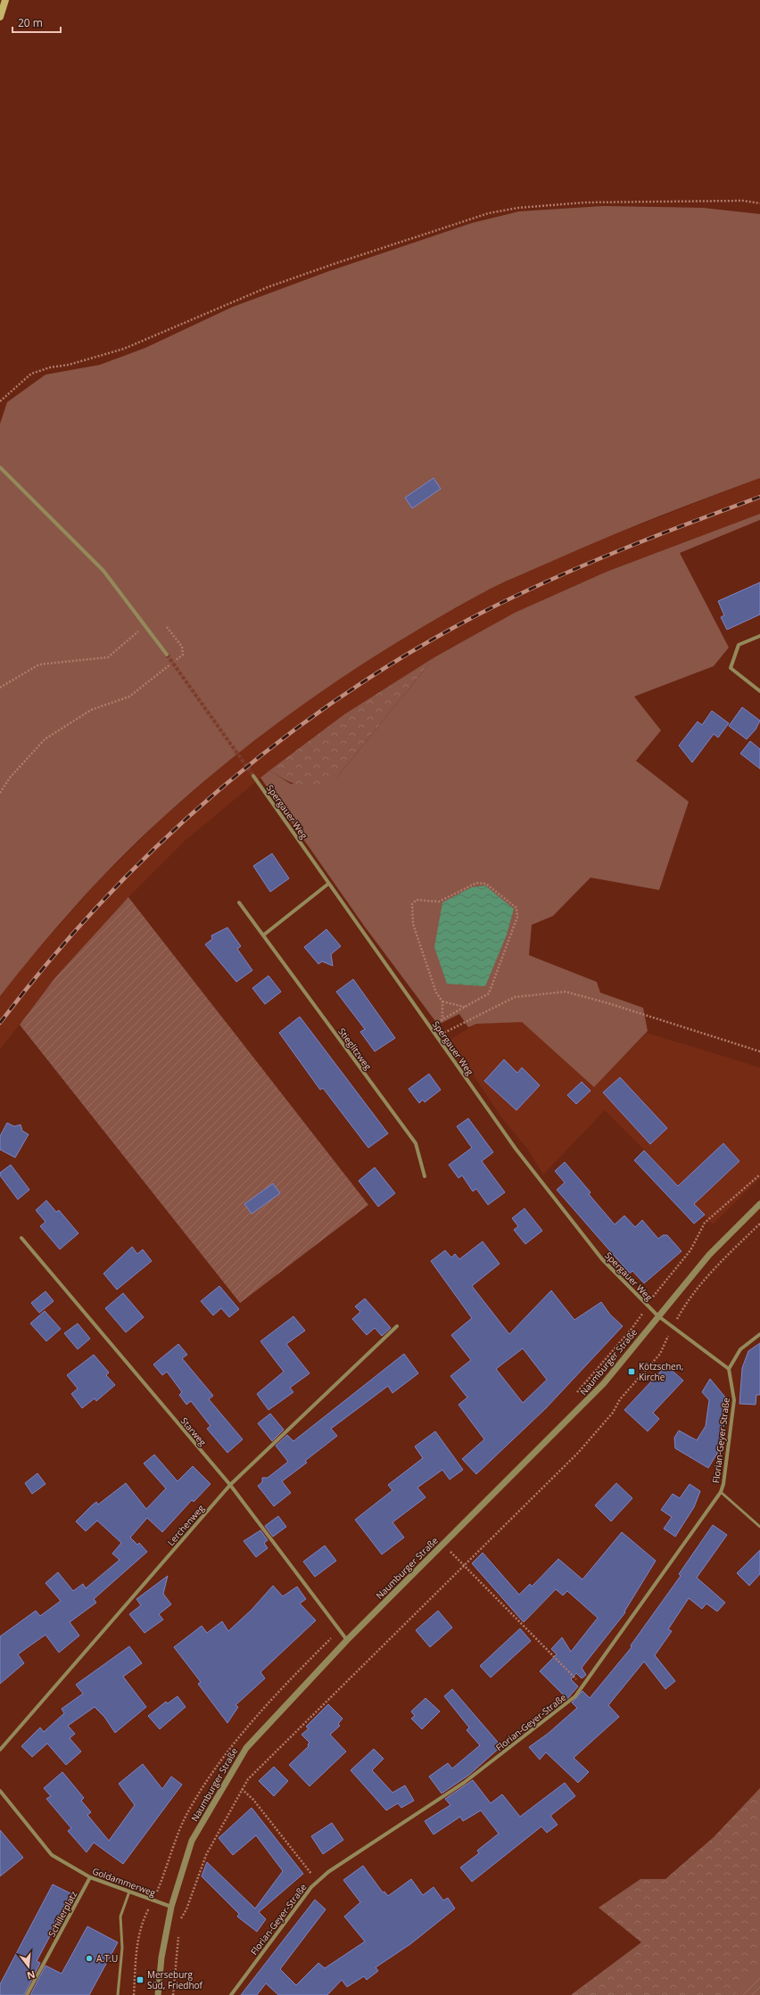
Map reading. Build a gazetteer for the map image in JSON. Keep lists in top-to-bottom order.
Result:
{
  "streets": {
    "street": [
      "Spergauer Weg",
      "Stieglitzweg",
      "Naumburger Straße",
      "Starweg",
      "Florian-Geyer-Straße",
      "Lerchenweg",
      "Goldammerweg",
      "Schillerplatz"
    ]
  },
  "crossings": [
    ["Spergauer Weg", "Naumburger Straße"],
    ["Spergauer Weg", "Florian-Geyer-Straße"],
    ["Naumburger Straße", "Starweg"],
    ["Naumburger Straße", "Goldammerweg"],
    ["Starweg", "Lerchenweg"],
    ["Goldammerweg", "Schillerplatz"]
  ],
  "places": {
    "transit": ["Kötzschen, Kirche", "Merseburg Süd, Friedhof"],
    "other": ["A.T.U"]
  },
  "scale_bar": "20 m",
  "north": "bottom"
}
